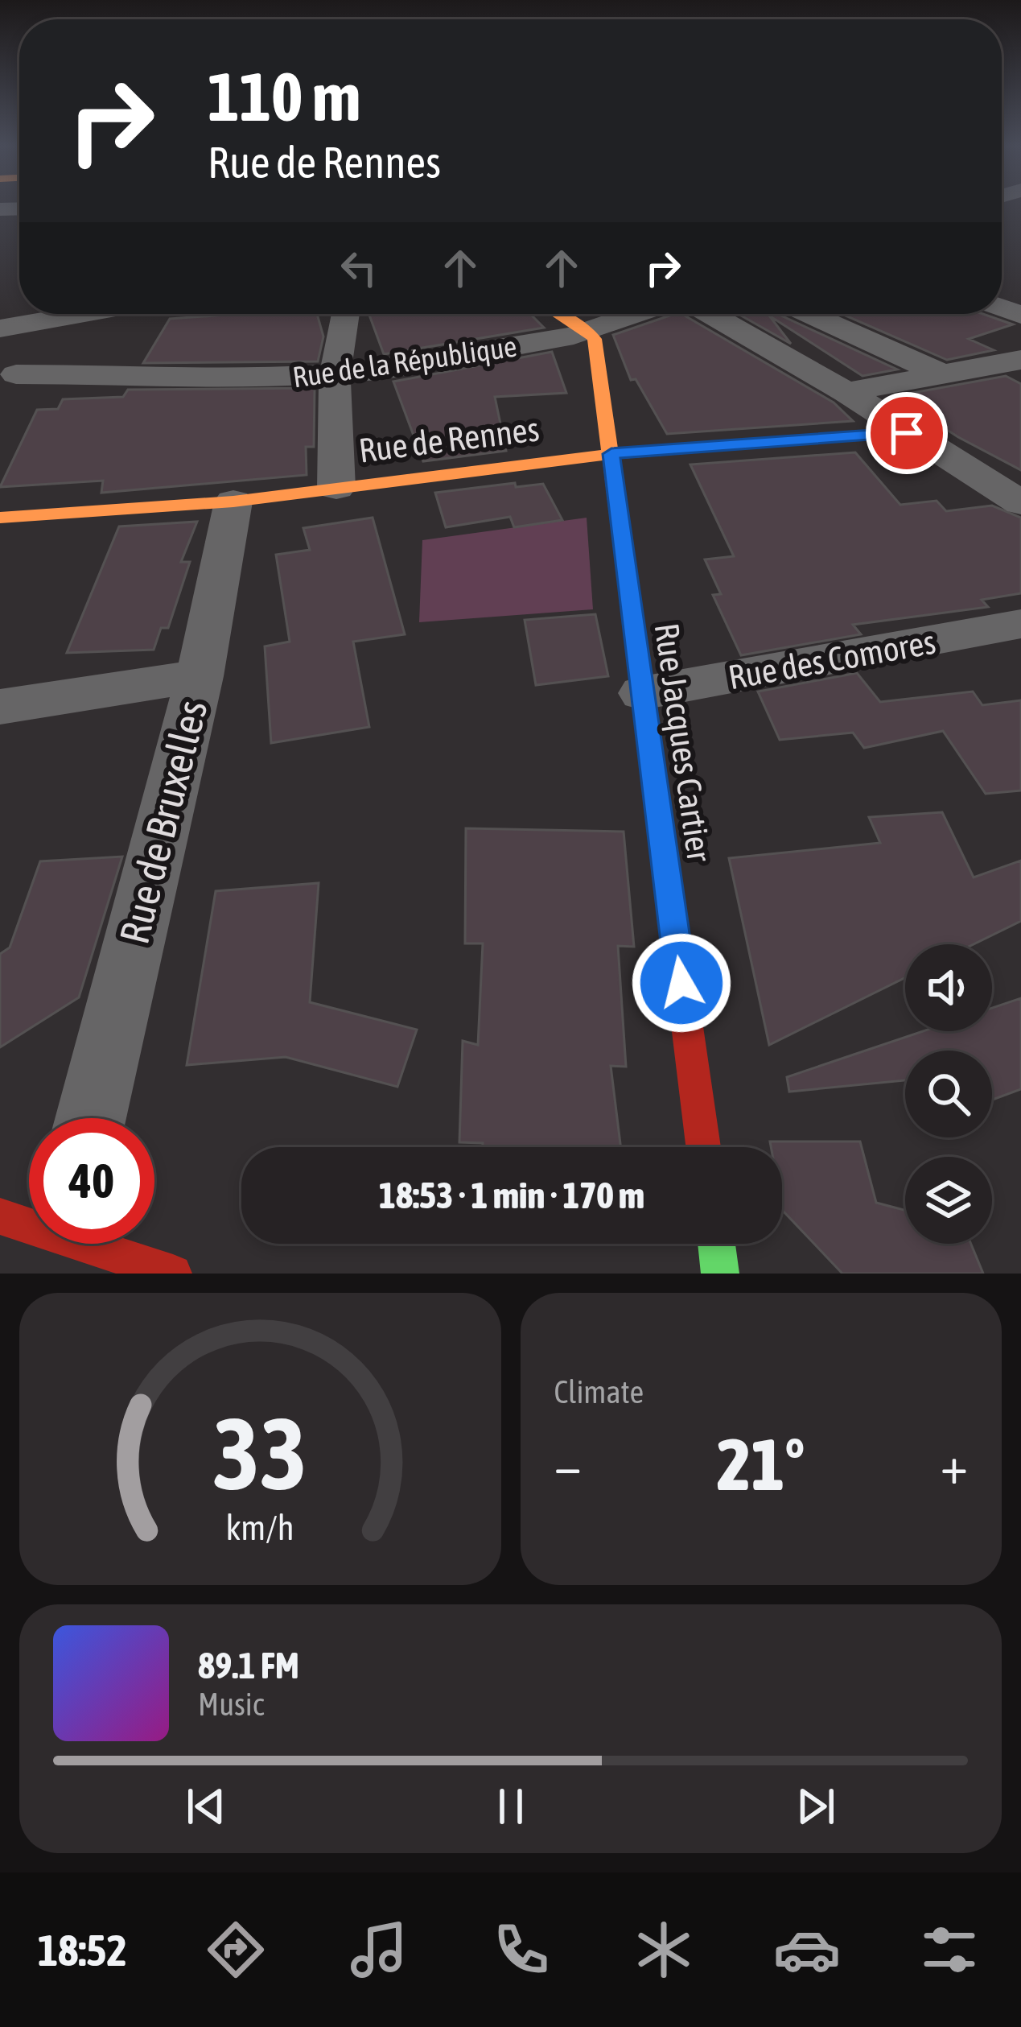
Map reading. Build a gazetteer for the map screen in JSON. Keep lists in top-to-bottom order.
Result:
{
  "streets": {
    "street": [
      "Rue de la République",
      "Rue de Rennes",
      "Rue des Comores",
      "Rue Jacques Cartier",
      "Rue de Bruxelles"
    ]
  },
  "crossings": [
    ["Rue de la République", "Rue Jacques Cartier"],
    ["Rue de Rennes", "Rue Jacques Cartier"],
    ["Rue de Rennes", "Rue de Bruxelles"],
    ["Rue des Comores", "Rue Jacques Cartier"]
  ],
  "page": {
    "turn": ["110 m", "Rue de Rennes"],
    "limit": "40",
    "trip": "18:53 · 1 min · 170 m",
    "tile": "Climate",
    "heat": ["−", "21°", "+"],
    "song": ["89.1 FM", "Music"],
    "tabs": "18:52",
    "gauge": ["33", "km/h"]
  }
}
